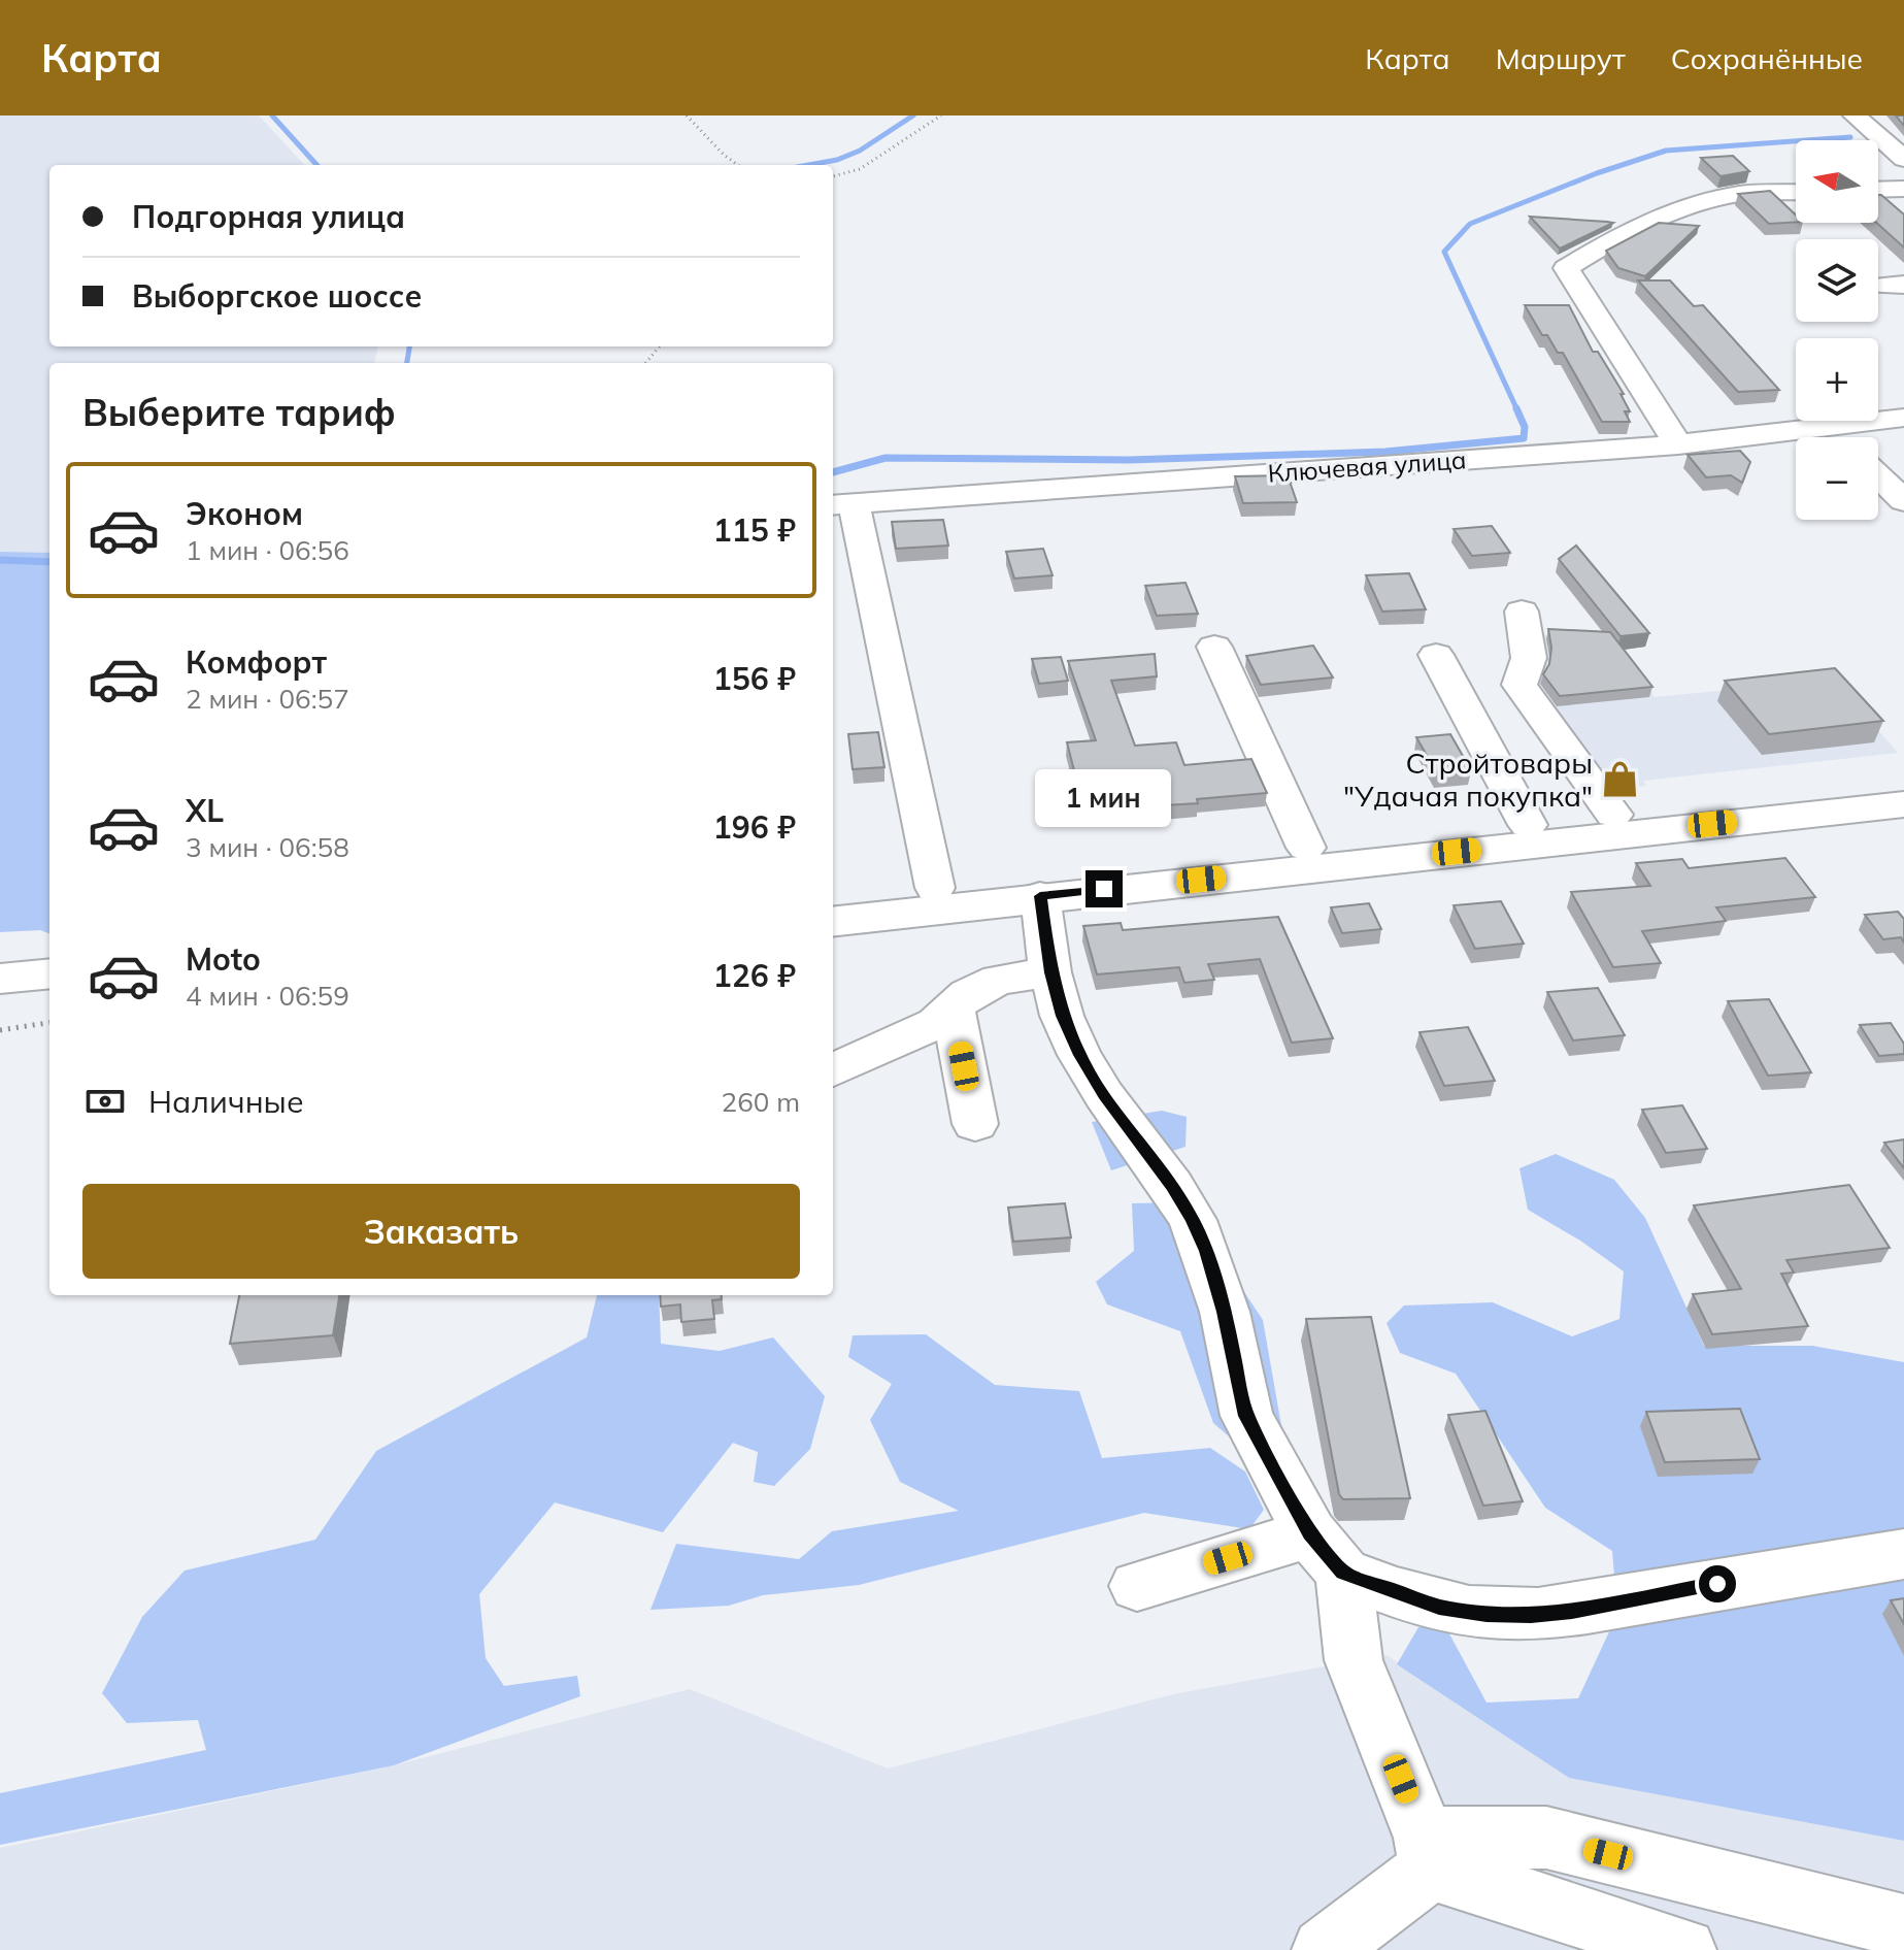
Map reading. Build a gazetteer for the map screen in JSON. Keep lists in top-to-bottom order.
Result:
{
  "streets": {
    "street": ["Ключевая улица"]
  },
  "places": {
    "shop": ["Cтройтовары \"Удачая покупка\""]
  },
  "north": "left",
  "page": {
    "header": "Карта",
    "nav": ["Карта", "Маршрут", "Сохранённые"],
    "map_buttons": ["+", "−"],
    "banner": ["Подгорная улица", "Выборгское шоссе"],
    "heading": "Выберите тариф",
    "list": [
      {
        "name": "Эконом",
        "note": "1 мин · 06:56",
        "value": "115 ₽"
      },
      {
        "name": "Комфорт",
        "note": "2 мин · 06:57",
        "value": "156 ₽"
      },
      {
        "name": "XL",
        "note": "3 мин · 06:58",
        "value": "196 ₽"
      },
      {
        "name": "Moto",
        "note": "4 мин · 06:59",
        "value": "126 ₽"
      }
    ],
    "bubble": "1 мин",
    "pay": ["Наличные", "260 m"],
    "buttons": "Заказать"
  }
}
